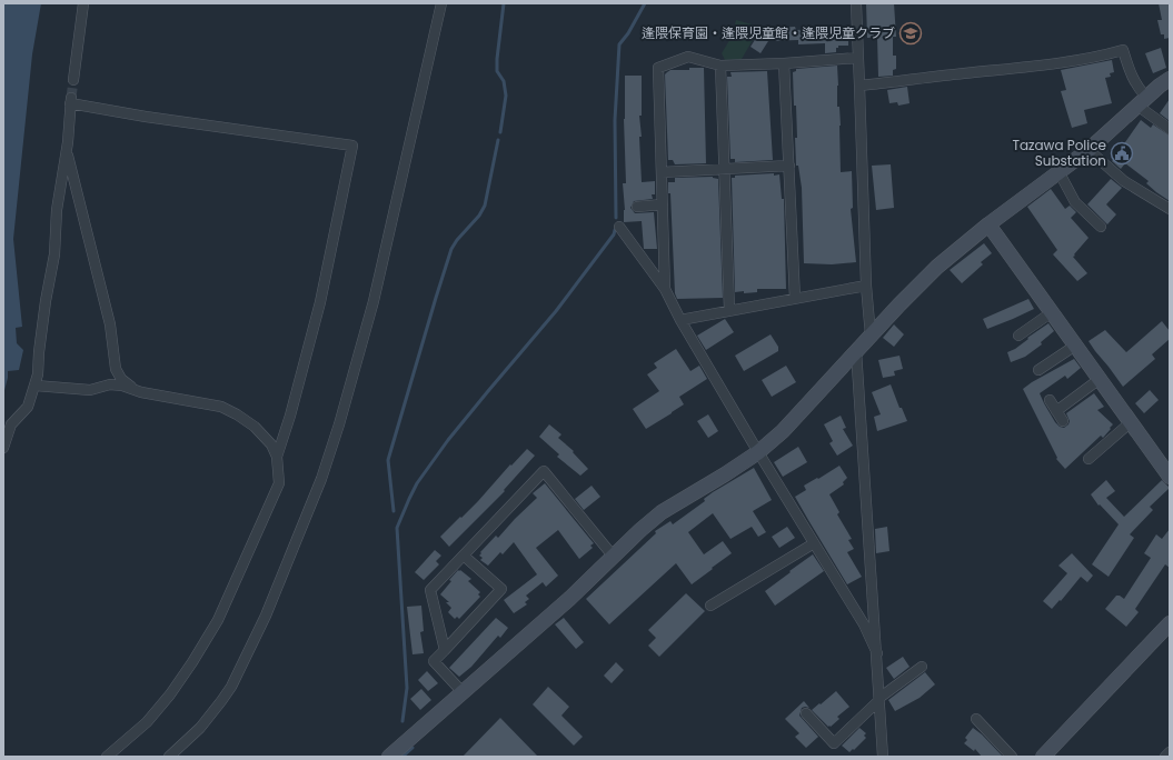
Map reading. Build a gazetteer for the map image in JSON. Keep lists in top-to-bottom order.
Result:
{
  "places": {
    "school or university": ["逢隈保育園・逢隈児童館・逢隈児童クラブ"],
    "public building": ["Tazawa Police Substation"]
  }
}
